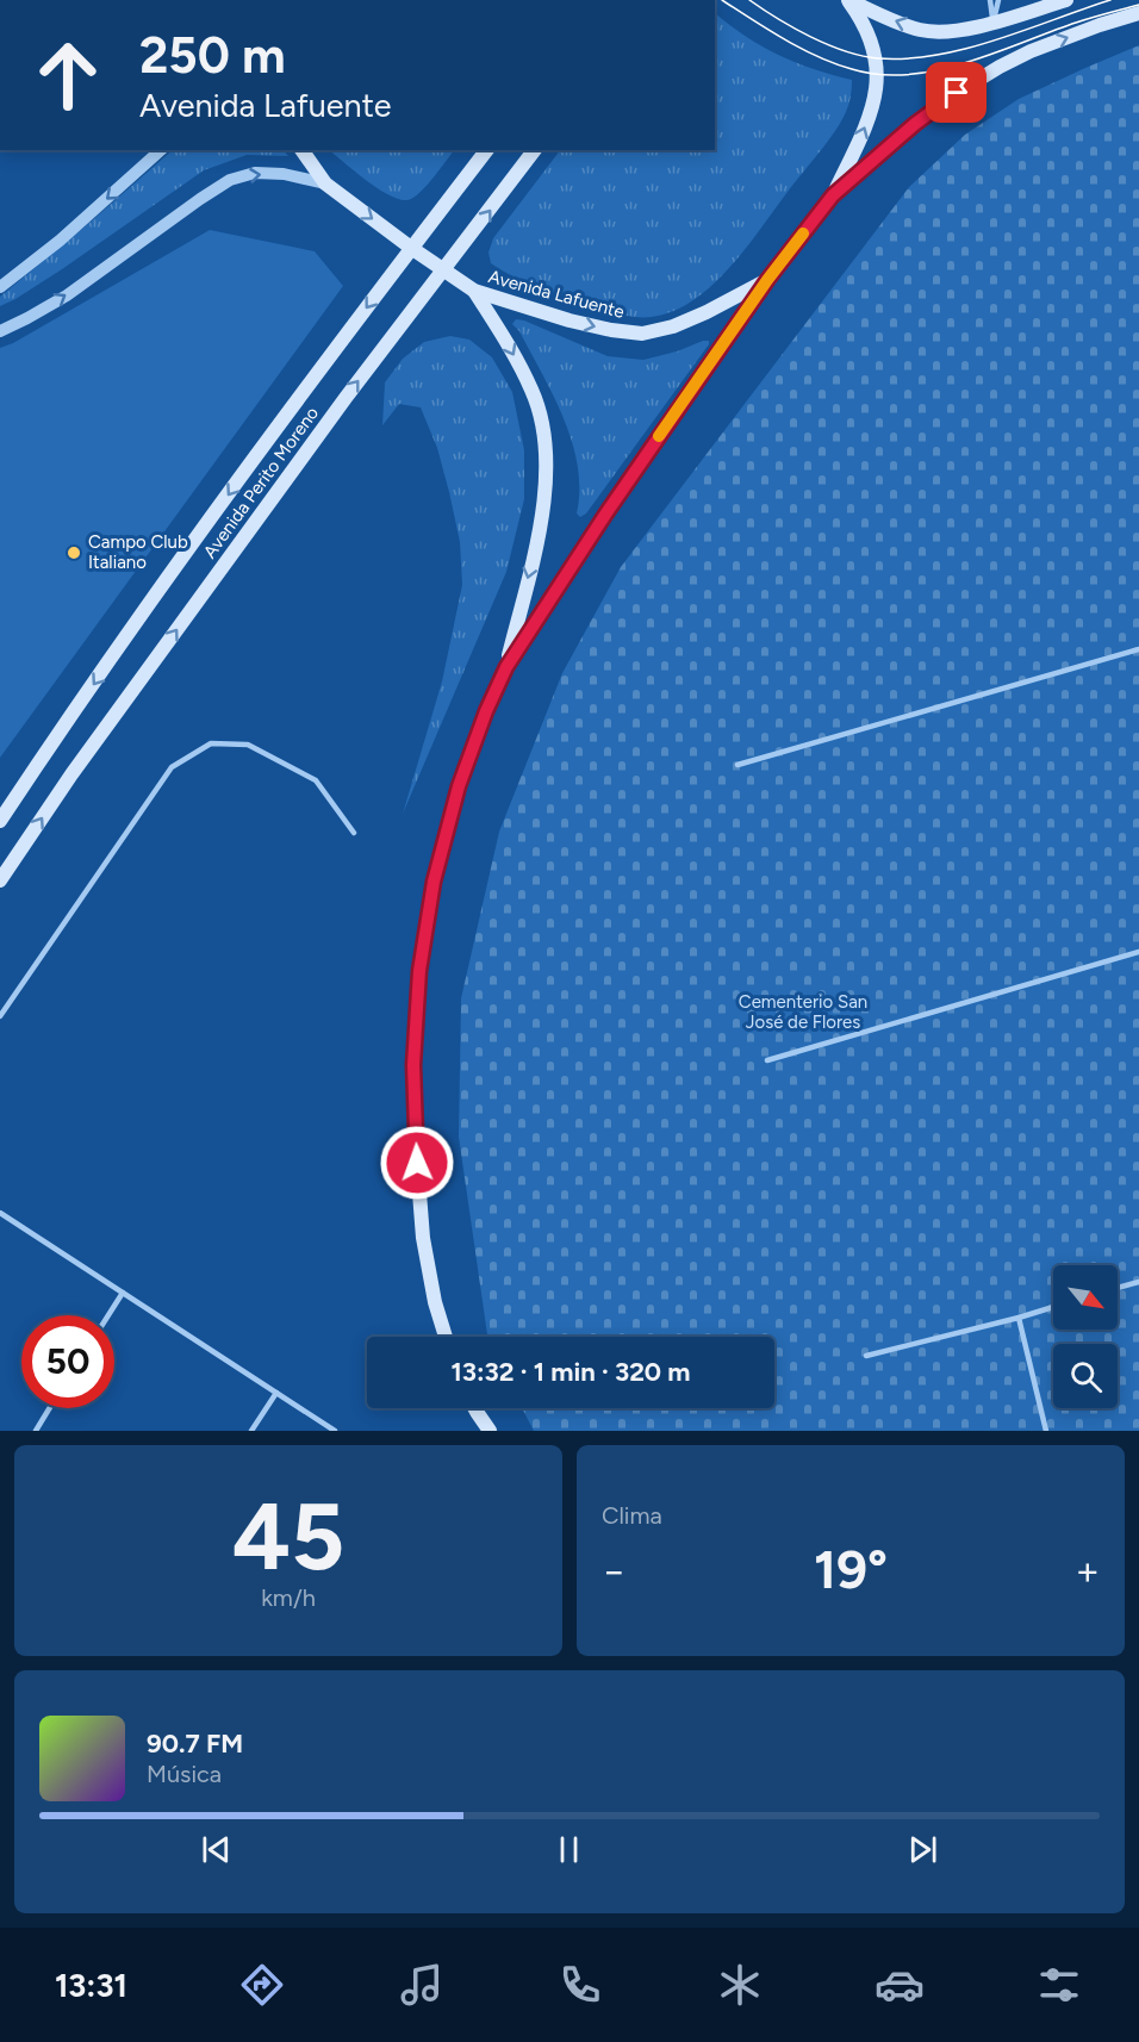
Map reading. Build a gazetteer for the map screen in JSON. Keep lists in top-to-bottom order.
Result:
{
  "streets": {
    "main road": ["Avenida Lafuente", "Avenida Perito Moreno"]
  },
  "parks": ["Cementerio San José de Flores"],
  "places": ["Campo Club Italiano"],
  "north": "bottom right",
  "page": {
    "turn": ["250 m", "Avenida Lafuente"],
    "limit": "50",
    "trip": "13:32 · 1 min · 320 m",
    "tile": [
      ["45", "km/h"],
      "Clima"
    ],
    "heat": ["−", "19°", "+"],
    "song": ["90.7 FM", "Música"],
    "tabs": "13:31"
  }
}
